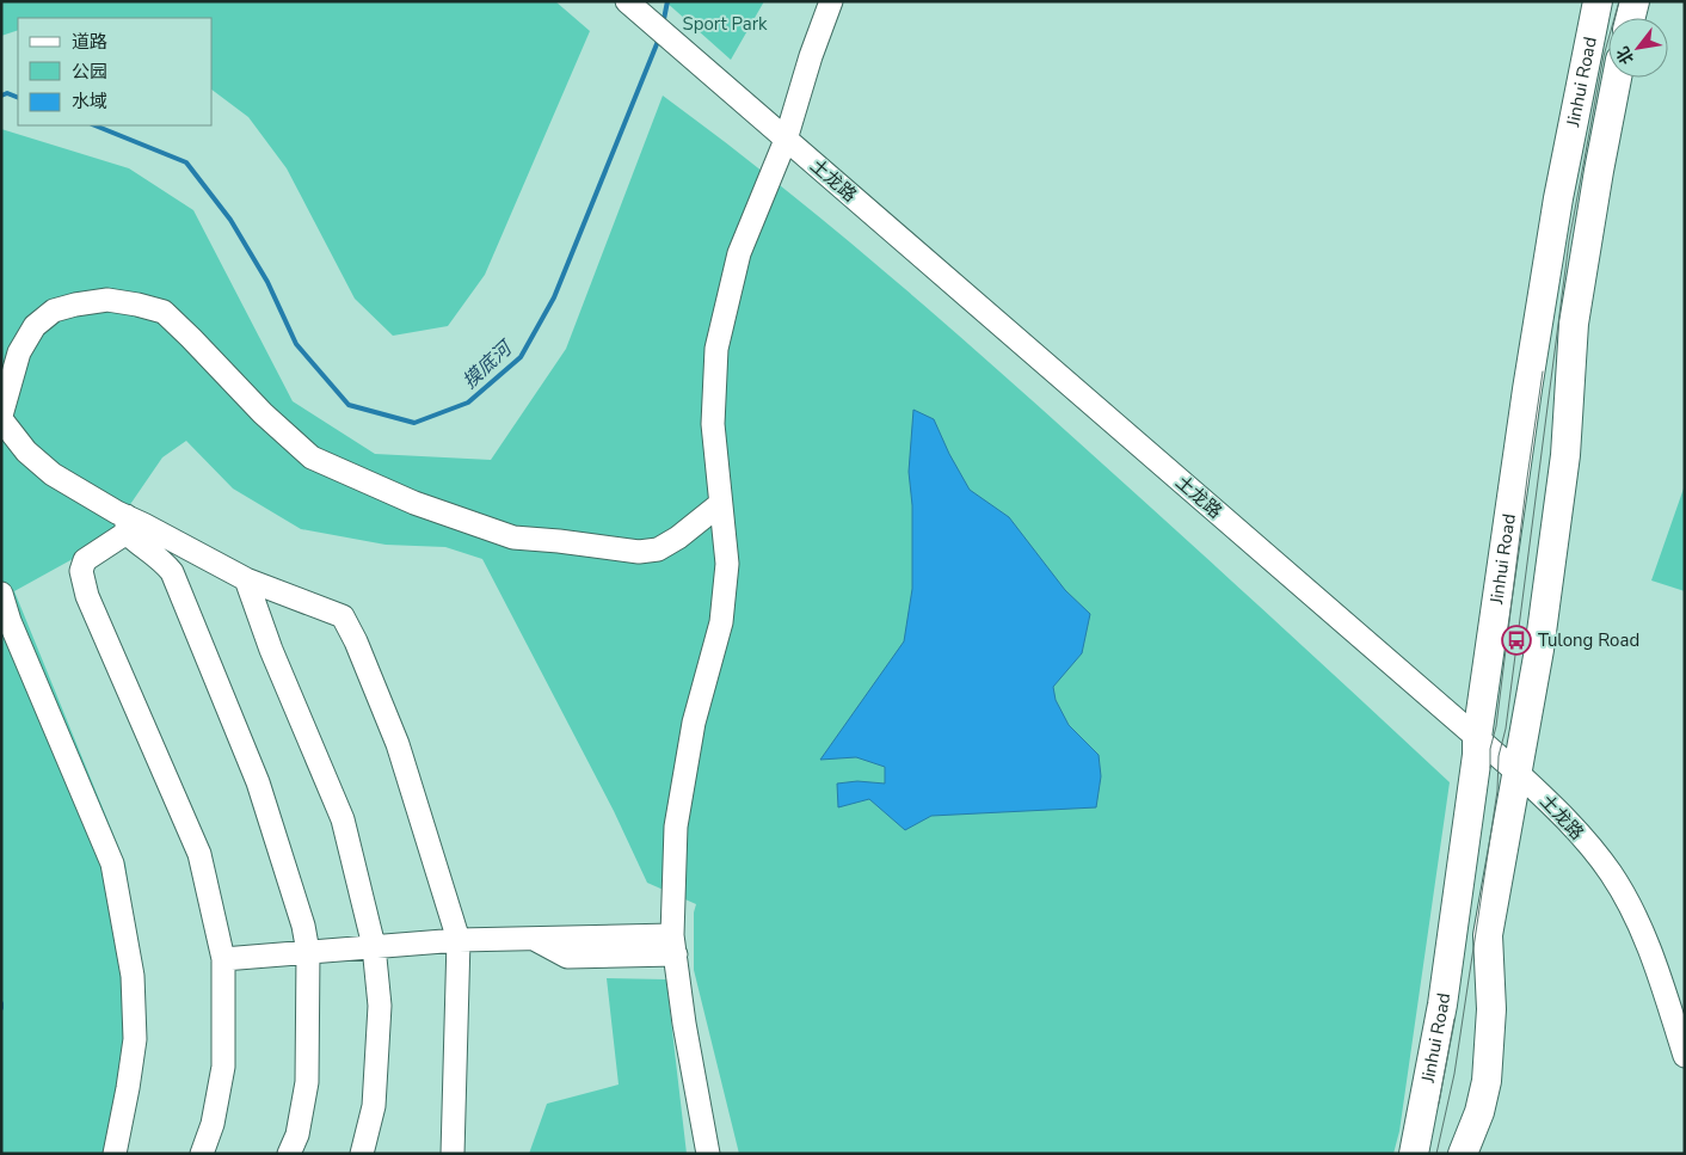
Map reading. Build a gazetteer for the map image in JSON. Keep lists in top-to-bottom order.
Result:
{
  "streets": {
    "main road": ["Jinhui Road"],
    "street": ["土龙路"]
  },
  "crossings": [
    ["Jinhui Road", "土龙路"]
  ],
  "water": ["摸底河"],
  "parks": ["Sport Park"],
  "places": {
    "bus stop": ["Tulong Road"]
  },
  "legend": ["道路", "公园", "水域"],
  "north": "bottom left"
}
